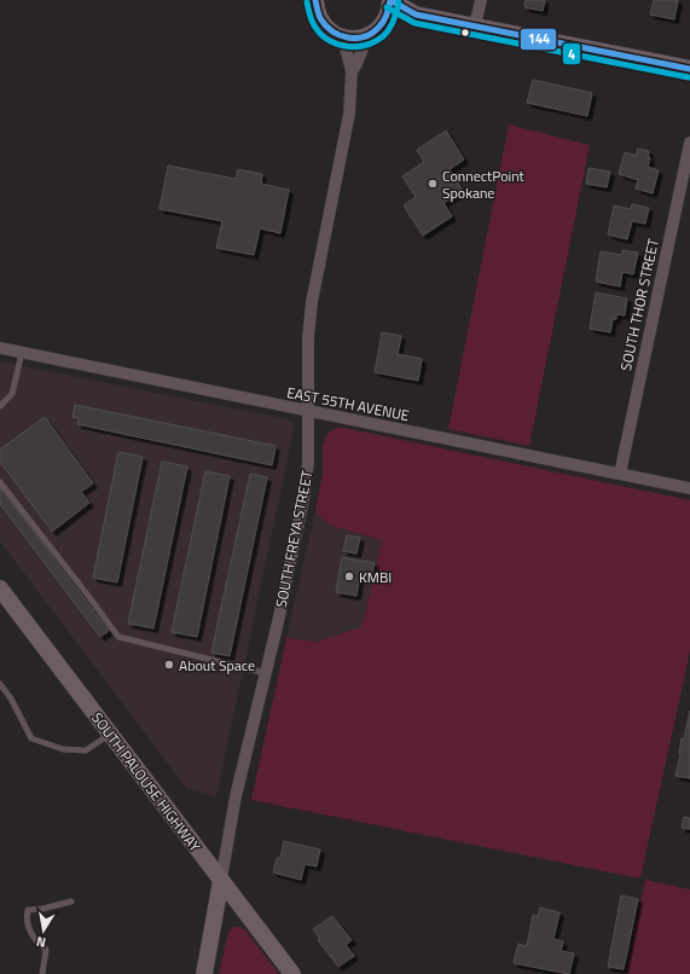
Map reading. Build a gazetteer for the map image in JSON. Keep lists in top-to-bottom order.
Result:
{
  "streets": {
    "main road": ["SOUTH FREYA STREET", "SOUTH PALOUSE HIGHWAY"],
    "street": ["SOUTH THOR STREET", "EAST 55TH AVENUE"]
  },
  "crossings": [
    ["SOUTH THOR STREET", "EAST 55TH AVENUE"],
    ["EAST 55TH AVENUE", "SOUTH FREYA STREET"],
    ["SOUTH FREYA STREET", "SOUTH PALOUSE HIGHWAY"]
  ],
  "places": ["ConnectPoint Spokane", "KMBI", "About Space"],
  "lines": ["transit line 144", "transit line 4"],
  "north": "bottom"
}
